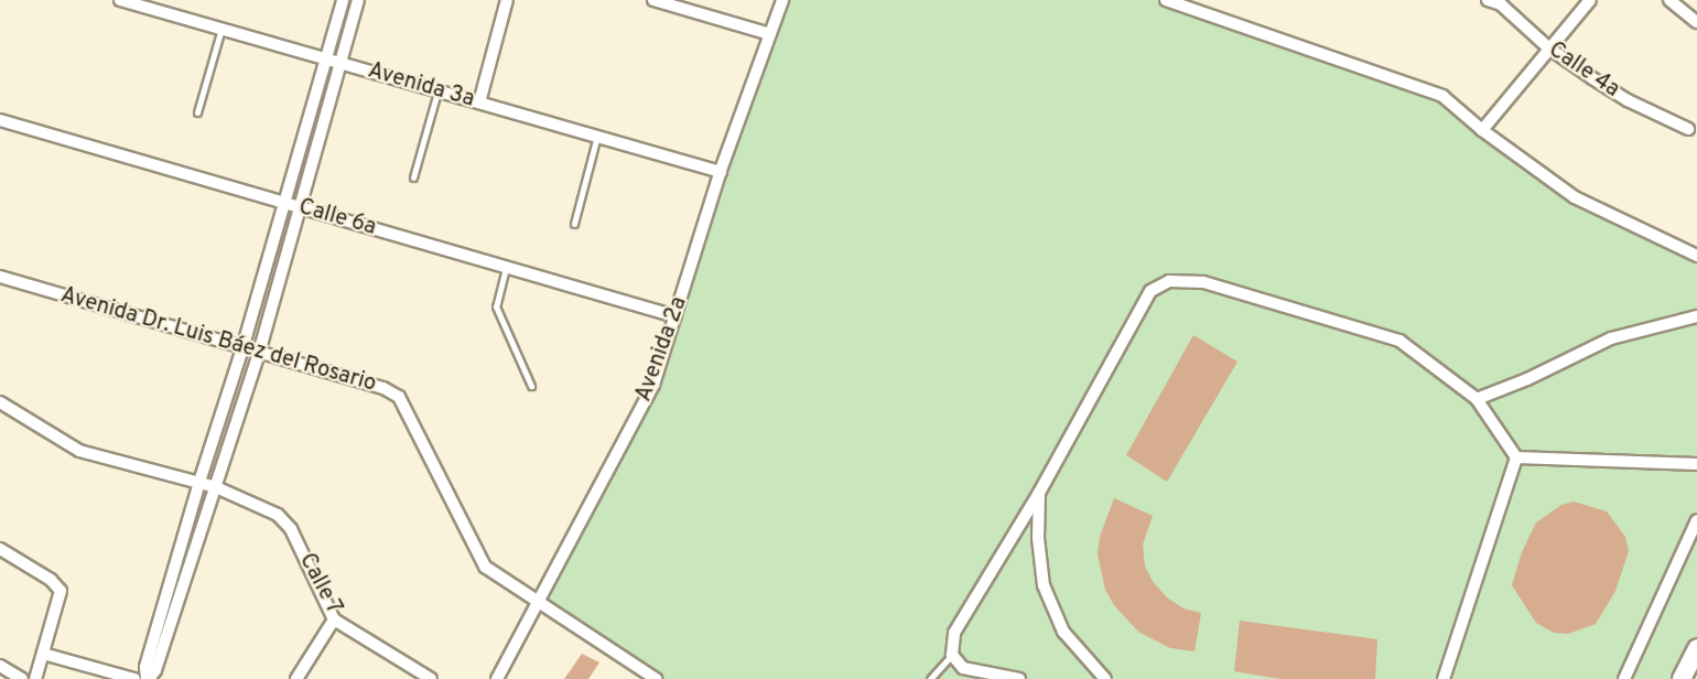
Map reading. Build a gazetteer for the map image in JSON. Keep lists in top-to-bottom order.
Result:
{
  "streets": {
    "street": [
      "Calle 4a",
      "Avenida 3a",
      "Calle 6a",
      "Avenida Dr. Luis Báez del Rosario",
      "Avenida 2a",
      "Calle 7"
    ]
  },
  "crossings": [
    ["Avenida 3a", "Avenida 2a"],
    ["Calle 6a", "Avenida 2a"],
    ["Avenida Dr. Luis Báez del Rosario", "Avenida 2a"]
  ]
}
